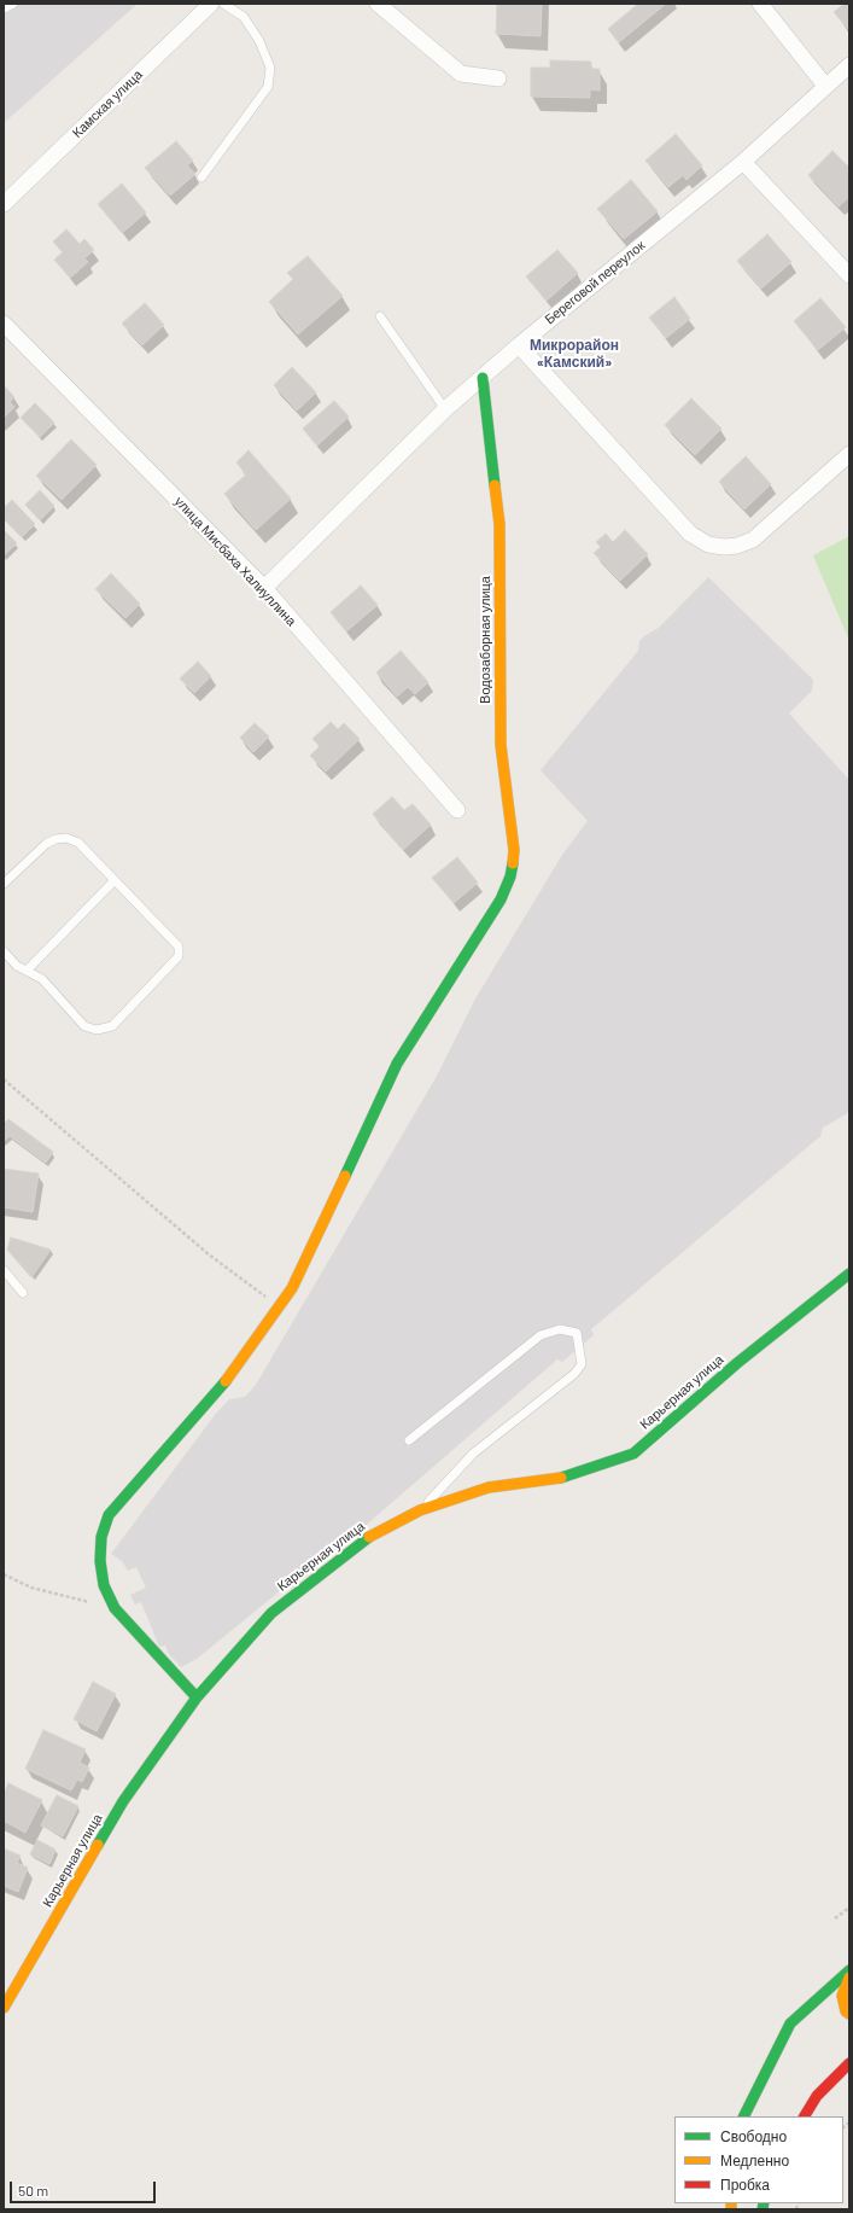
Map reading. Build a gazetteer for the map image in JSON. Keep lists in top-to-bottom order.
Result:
{
  "streets": {
    "street": [
      "Камская улица",
      "Береговой переулок",
      "улица Мисбаха Халиуллина",
      "Водозаборная улица",
      "Карьерная улица"
    ]
  },
  "crossings": [
    ["Береговой переулок", "улица Мисбаха Халиуллина"],
    ["Береговой переулок", "Водозаборная улица"],
    ["Водозаборная улица", "Карьерная улица"]
  ],
  "districts": ["Микрорайон «Камский»"],
  "legend": ["Свободно", "Медленно", "Пробка"],
  "scale_bar": "50 m"
}
